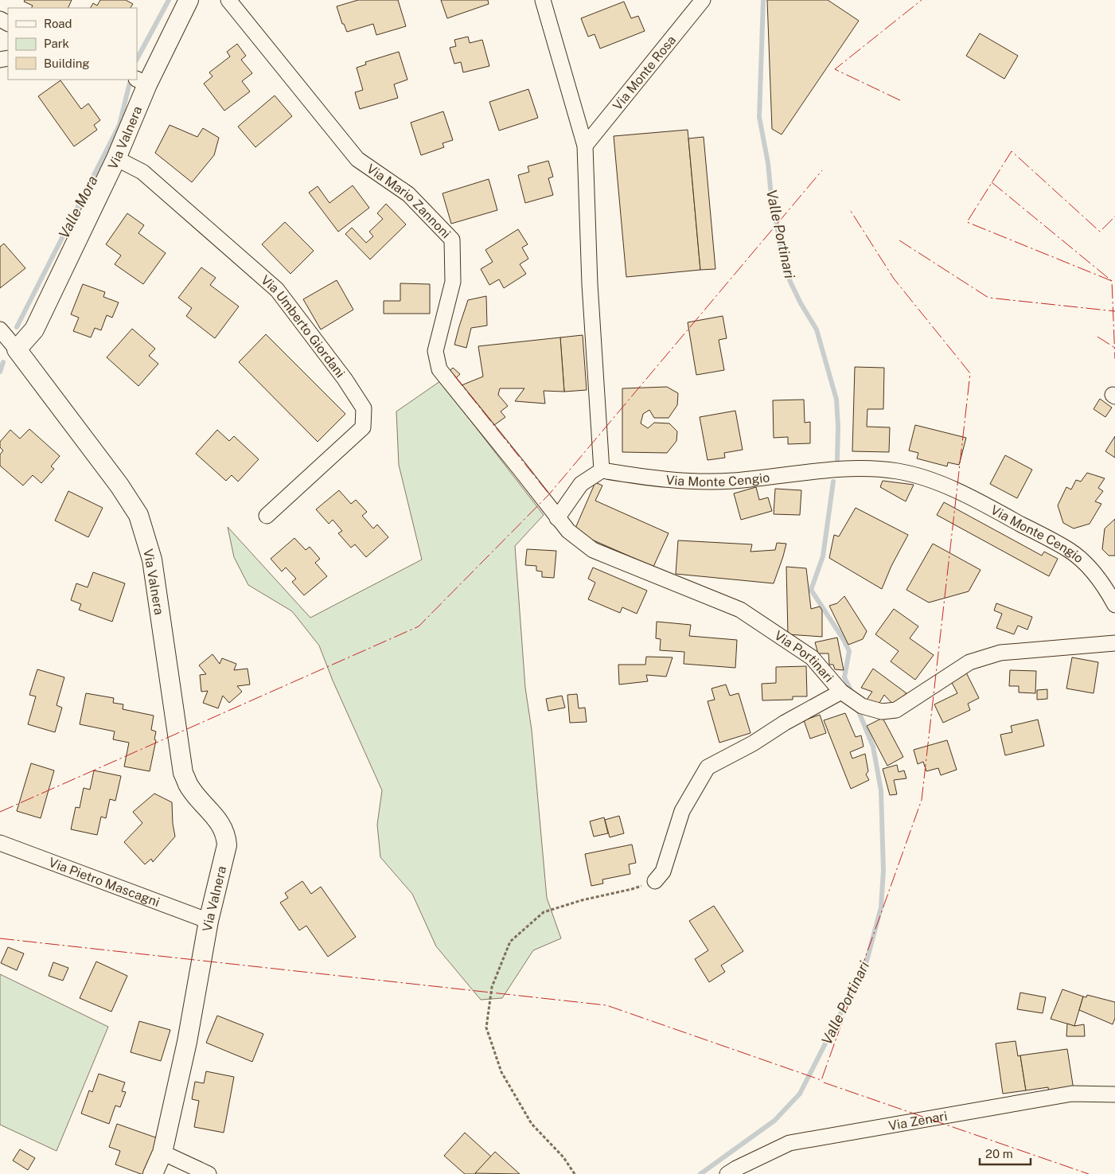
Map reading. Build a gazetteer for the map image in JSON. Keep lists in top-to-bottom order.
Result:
{
  "streets": {
    "street": [
      "Via Monte Rosa",
      "Via Valnera",
      "Via Mario Zannoni",
      "Via Umberto Giordani",
      "Via Monte Cengio",
      "Via Portinari",
      "Via Pietro Mascagni",
      "Via Zenari"
    ]
  },
  "crossings": [
    ["Via Valnera", "Via Umberto Giordani"],
    ["Via Valnera", "Via Pietro Mascagni"],
    ["Via Mario Zannoni", "Via Portinari"]
  ],
  "water": ["Valle Mora", "Valle Portinari"],
  "legend": ["Road", "Park", "Building"],
  "scale_bar": "20 m"
}
